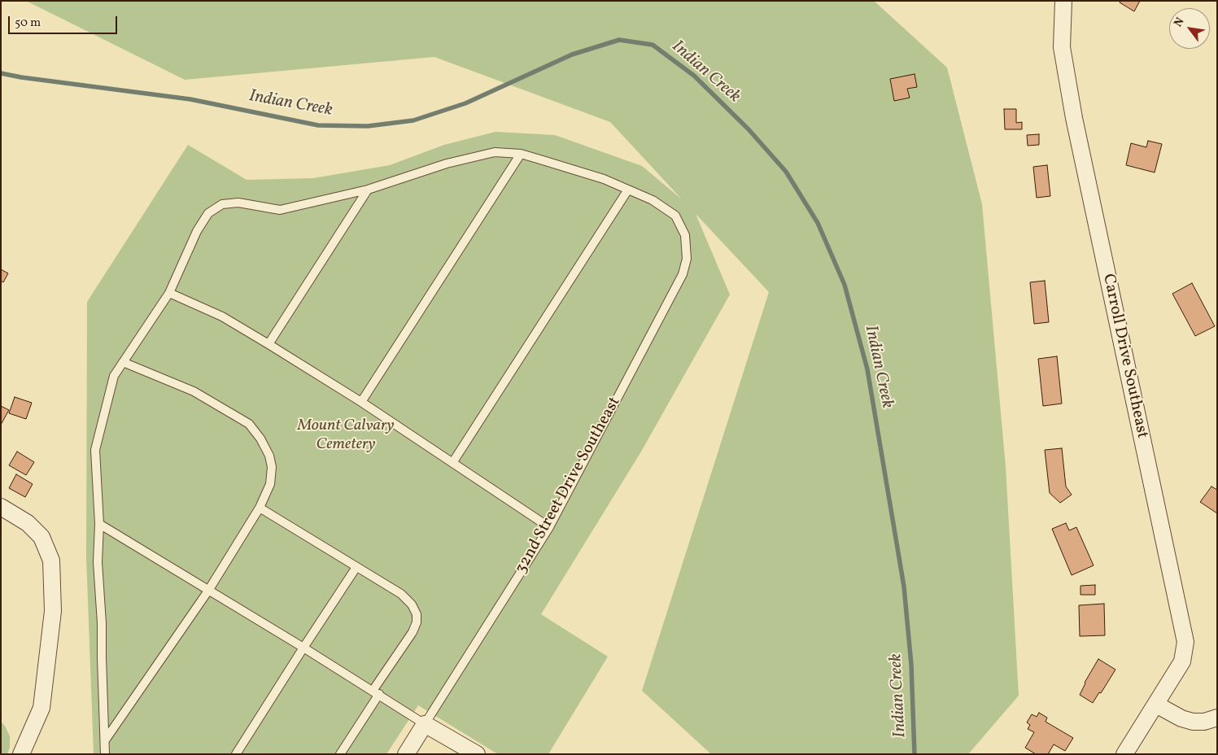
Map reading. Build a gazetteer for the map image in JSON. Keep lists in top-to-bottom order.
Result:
{
  "streets": {
    "street": ["Carroll Drive Southeast", "32nd Street Drive Southeast"]
  },
  "water": ["Indian Creek"],
  "parks": ["Mount Calvary Cemetery"],
  "scale_bar": "50 m",
  "north": "top left"
}
